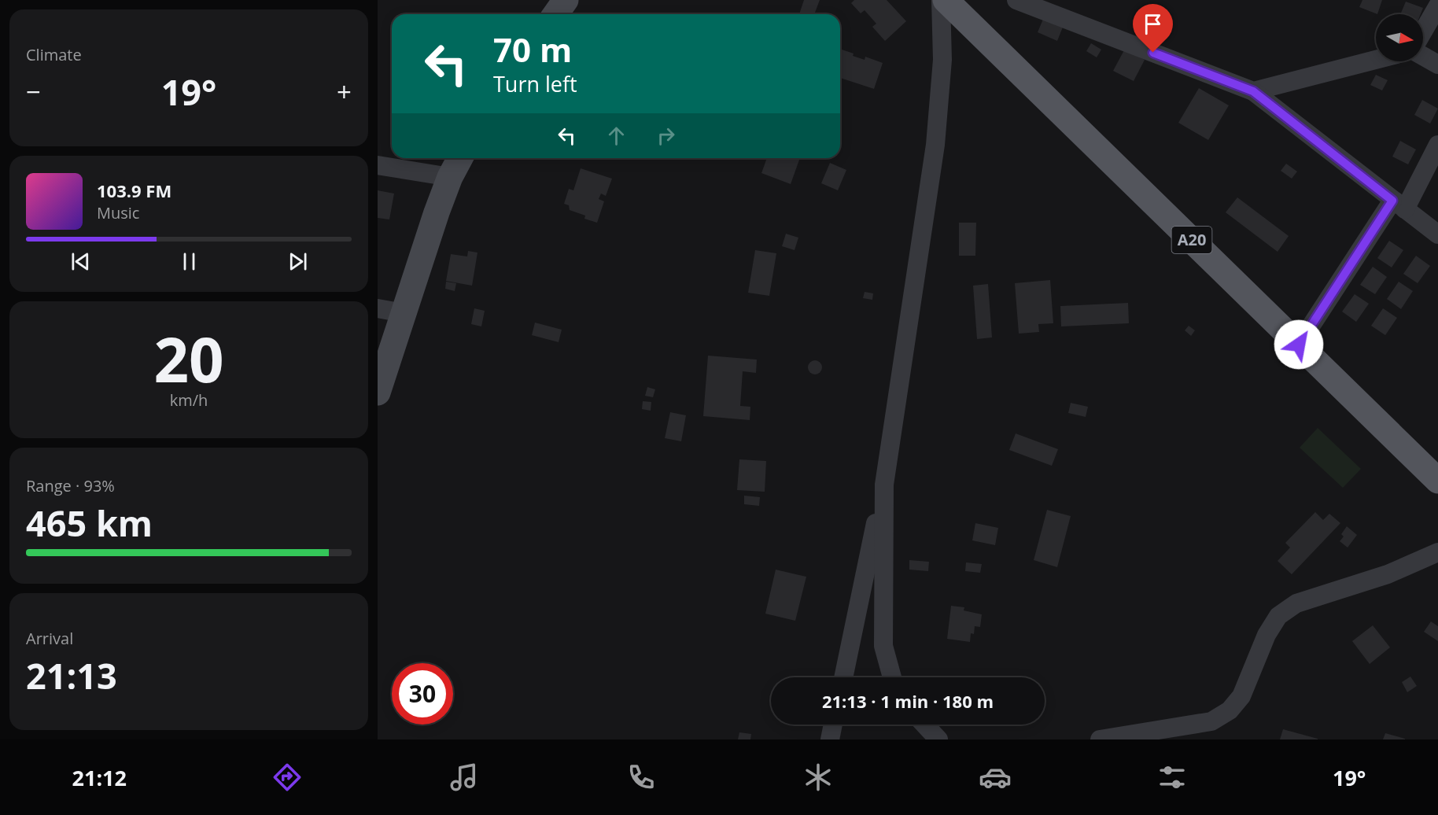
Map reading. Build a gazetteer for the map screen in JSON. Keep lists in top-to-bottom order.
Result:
{
  "streets": {
    "main road": ["A20"]
  },
  "north": "right",
  "page": {
    "tile": [
      "Climate",
      ["20", "km/h"],
      ["Range · 93%", "465 km"],
      ["Arrival", "21:13"]
    ],
    "turn": ["70 m", "Turn left"],
    "heat": ["−", "19°", "+"],
    "song": ["103.9 FM", "Music"],
    "limit": "30",
    "trip": "21:13 · 1 min · 180 m",
    "tabs": ["21:12", "19°"]
  }
}
